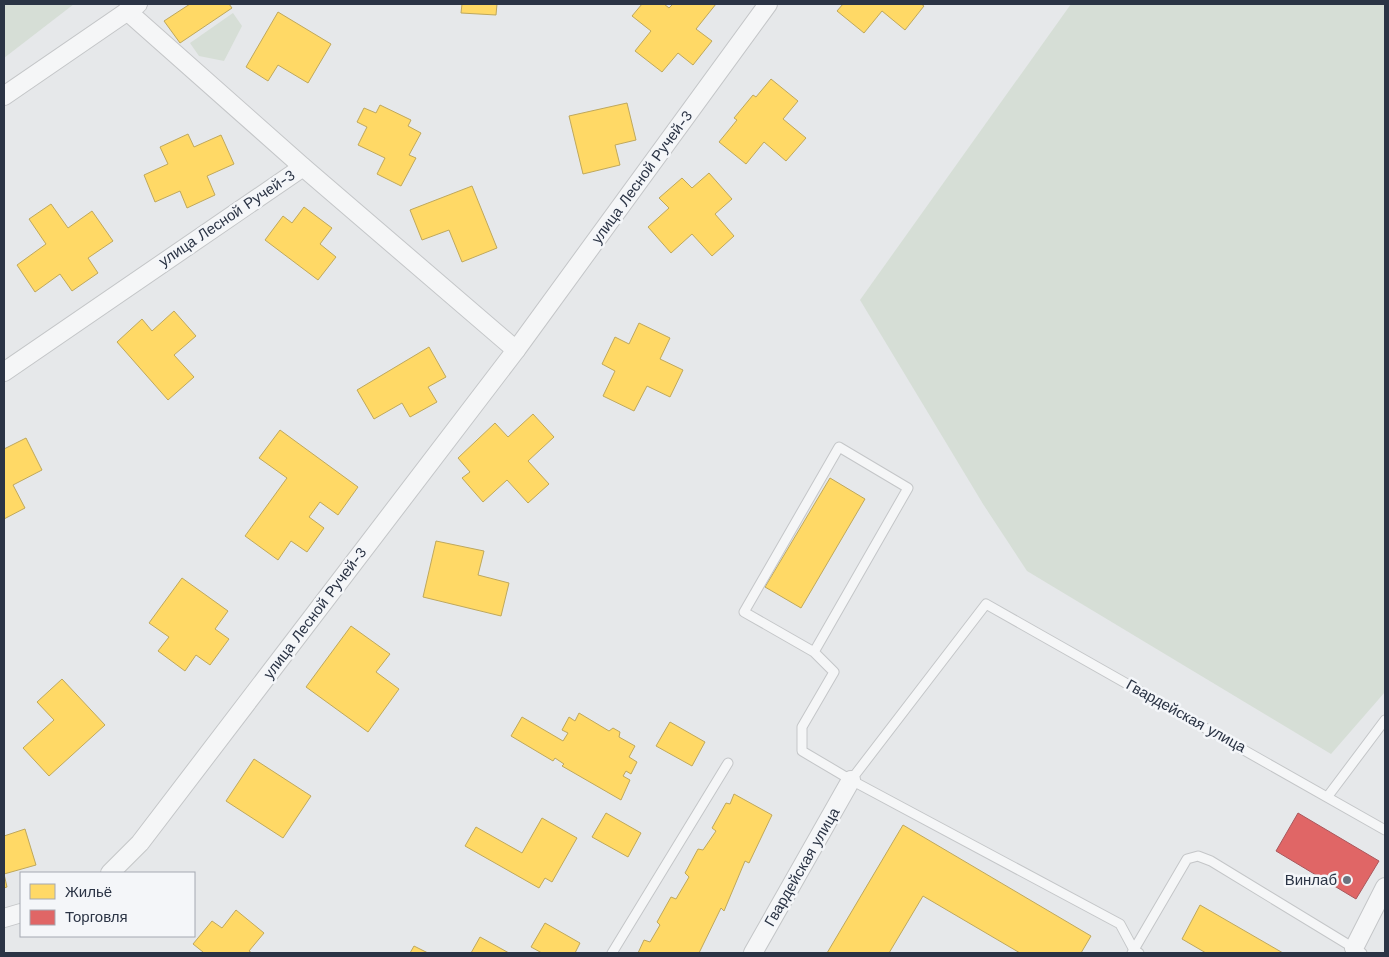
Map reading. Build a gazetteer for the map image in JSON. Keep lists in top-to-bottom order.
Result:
{
  "streets": {
    "street": ["улица Лесной Ручей-3", "Гвардейская улица"]
  },
  "places": ["Винлаб"],
  "legend": ["Жильё", "Торговля"]
}
